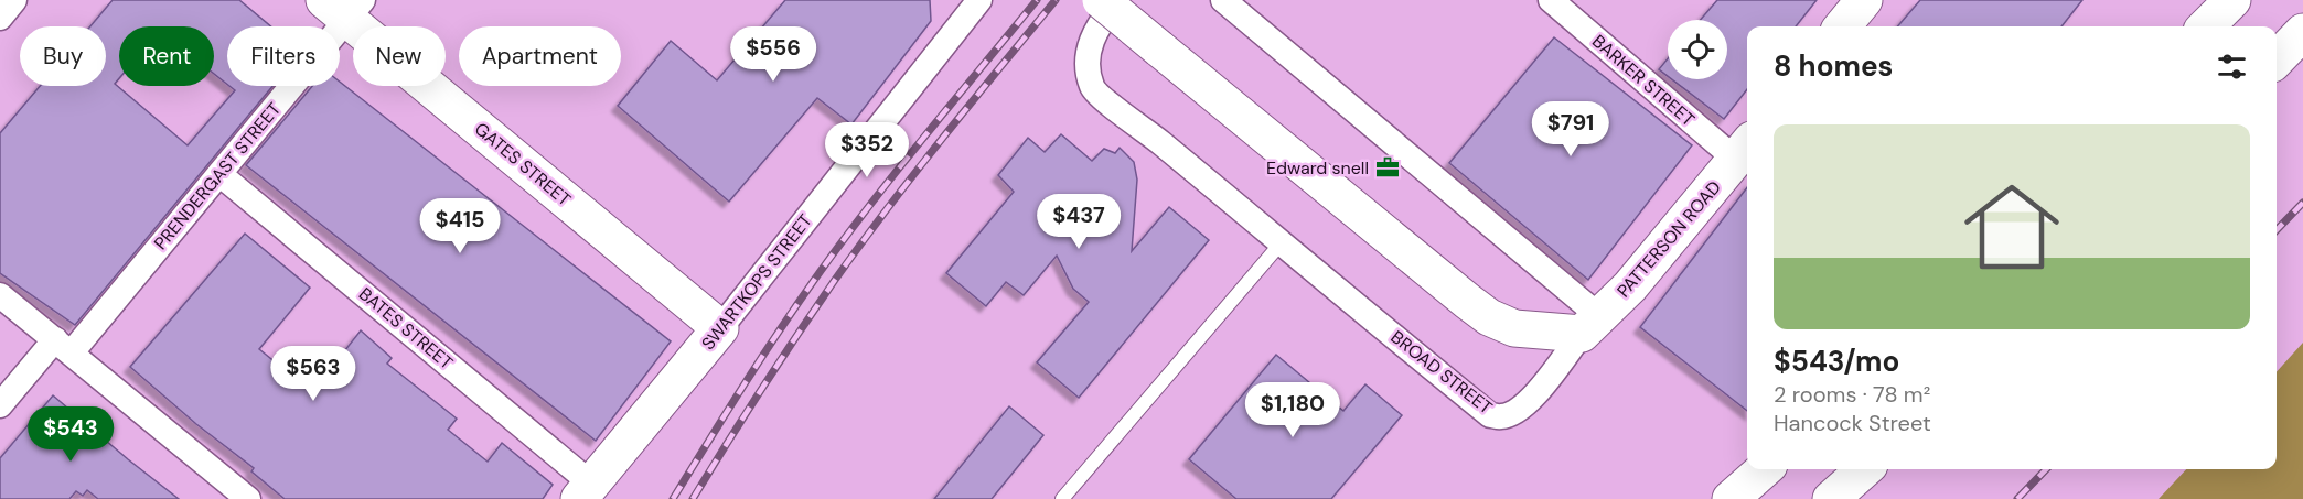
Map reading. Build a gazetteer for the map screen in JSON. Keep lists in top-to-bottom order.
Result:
{
  "streets": {
    "main road": ["GATES STREET", "PATTERSON ROAD", "SWARTKOPS STREET"],
    "street": [
      "BARKER STREET",
      "PRENDERGAST STREET",
      "BATES STREET",
      "BROAD STREET"
    ]
  },
  "crossings": [
    ["BARKER STREET", "PATTERSON ROAD"],
    ["GATES STREET", "PRENDERGAST STREET"],
    ["GATES STREET", "SWARTKOPS STREET"],
    ["PRENDERGAST STREET", "BATES STREET"],
    ["PATTERSON ROAD", "BROAD STREET"],
    ["SWARTKOPS STREET", "BATES STREET"]
  ],
  "places": {
    "office": ["Edward snell"]
  },
  "page": {
    "price": [
      "$556",
      "$791",
      "$352",
      "$437",
      "$415",
      "$563",
      "$1,180",
      "$543"
    ],
    "chip": [
      "Buy",
      "Rent",
      "Filters",
      "New",
      "Apartment"
    ],
    "heading": "8 homes",
    "list": [
      {
        "name": "$543/mo",
        "note": "2 rooms · 78 m² · Hancock Street"
      }
    ]
  }
}
